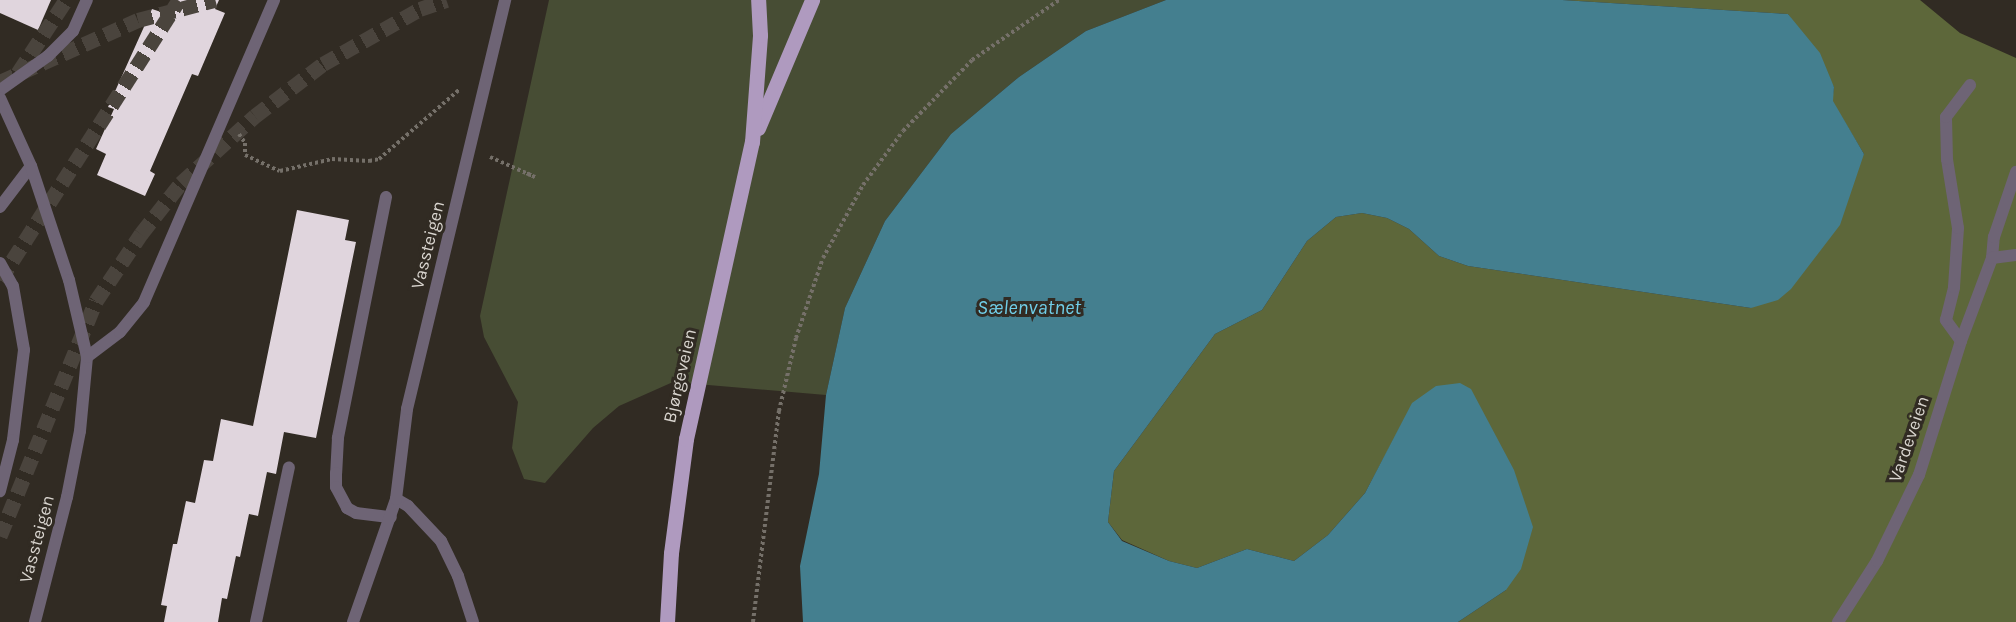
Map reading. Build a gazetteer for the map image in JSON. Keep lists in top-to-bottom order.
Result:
{
  "streets": {
    "main road": ["Bjørgeveien"],
    "street": ["Vassteigen", "Vardeveien"]
  },
  "water": ["Sælenvatnet"]
}
